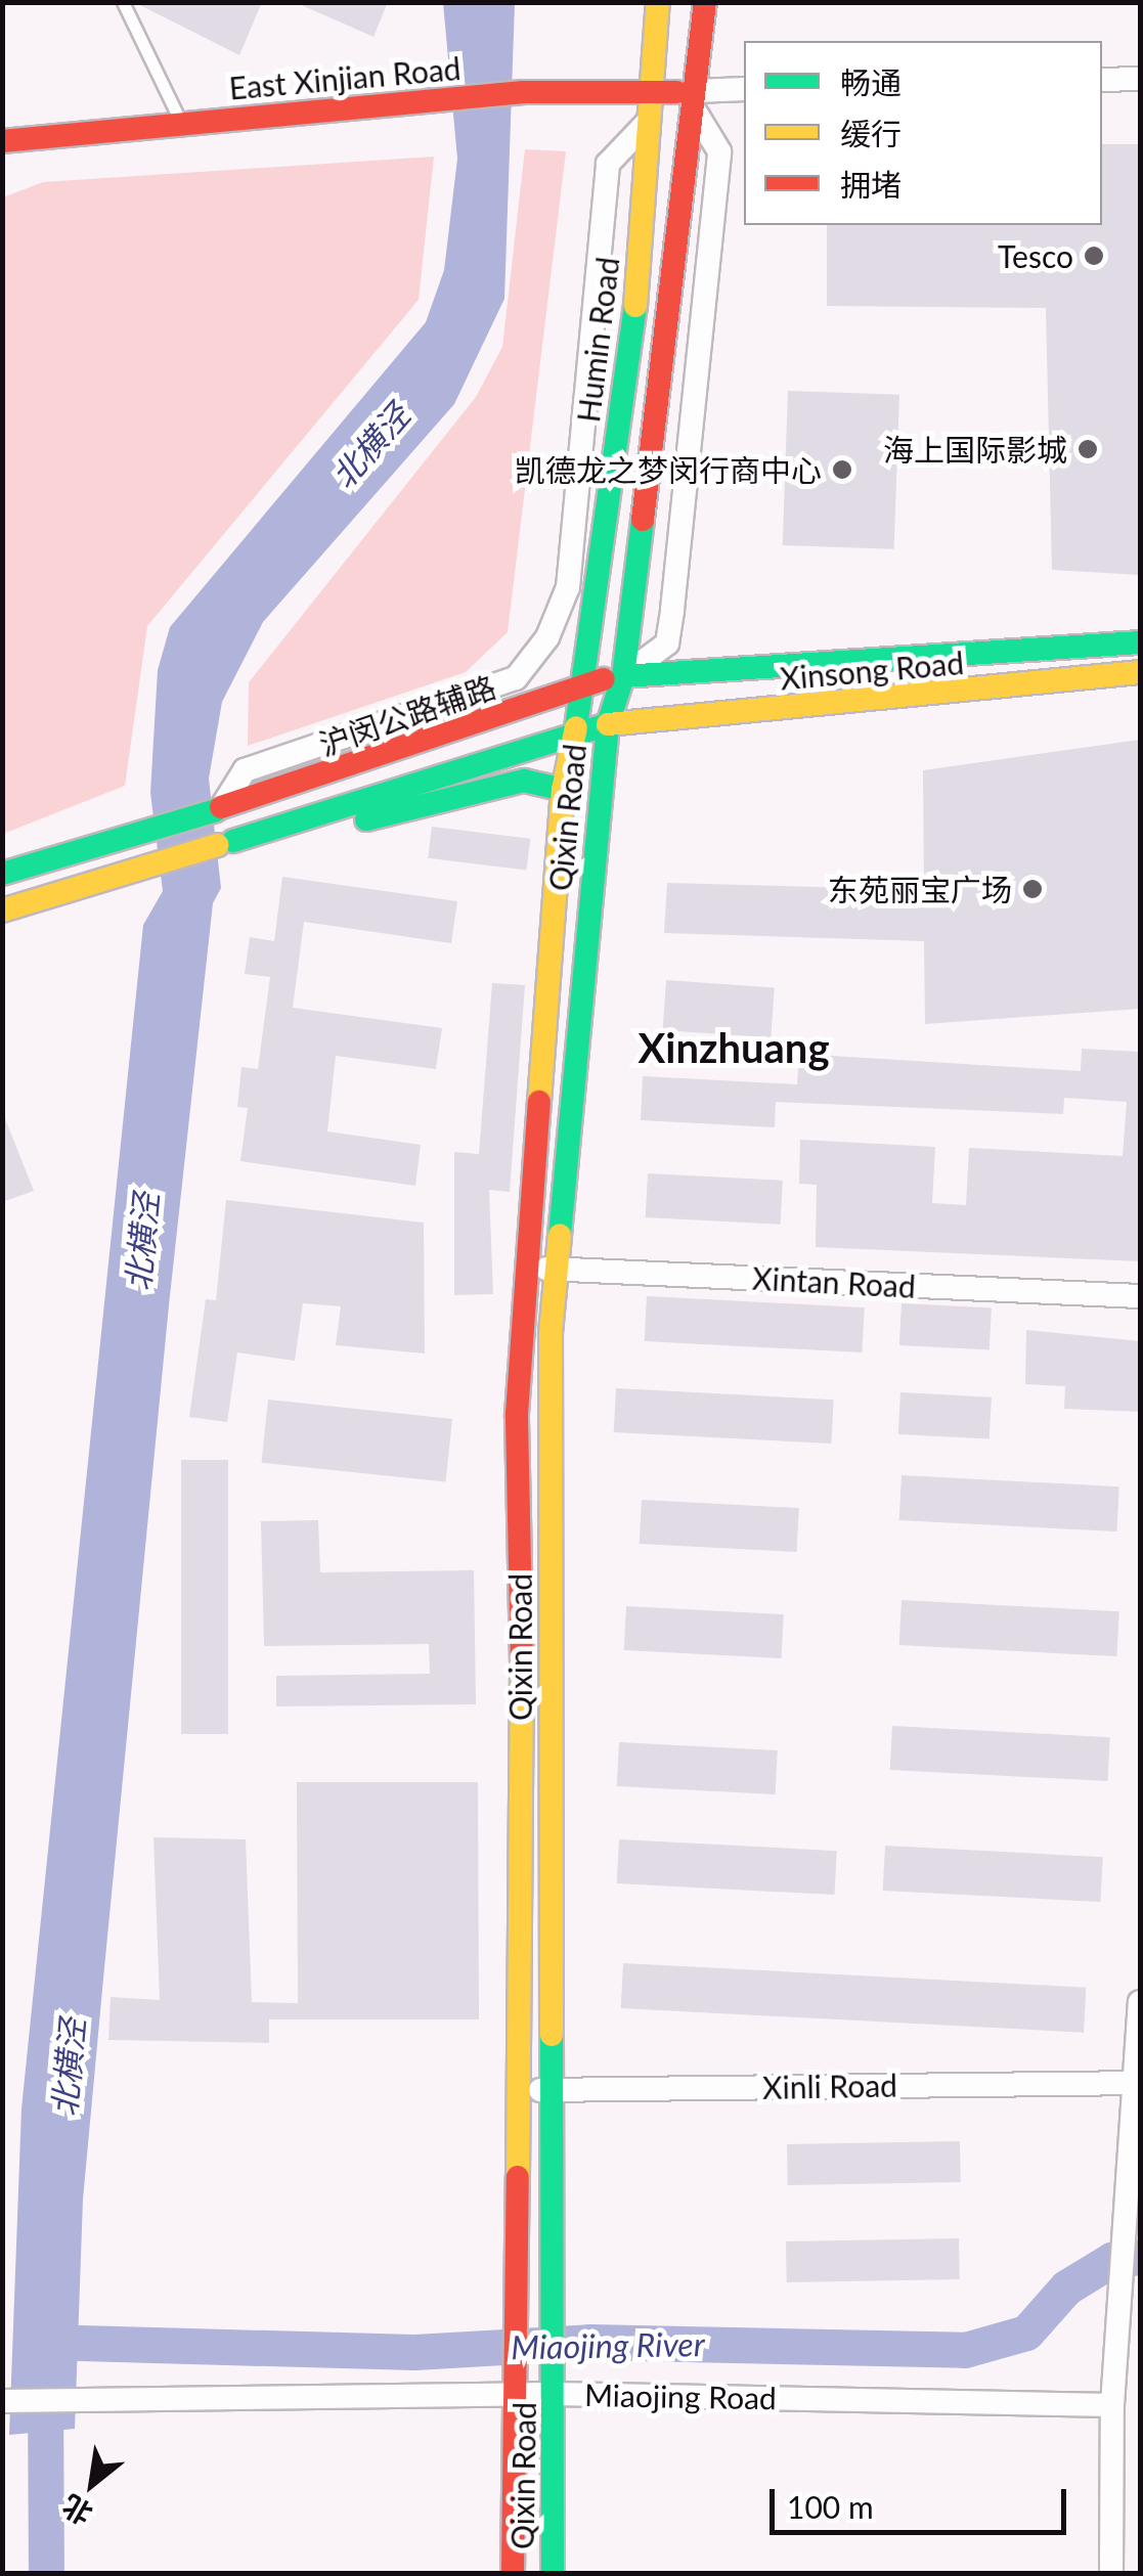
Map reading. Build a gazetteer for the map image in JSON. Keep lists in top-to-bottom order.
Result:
{
  "streets": {
    "main road": [
      "East Xinjian Road",
      "Humin Road",
      "Xinsong Road",
      "Qixin Road"
    ],
    "street": [
      "沪闵公路辅路",
      "Xintan Road",
      "Xinli Road",
      "Miaojing Road"
    ]
  },
  "crossings": [
    ["East Xinjian Road", "Humin Road"],
    ["Humin Road", "沪闵公路辅路"],
    ["Humin Road", "Qixin Road"],
    ["Xinsong Road", "Qixin Road"],
    ["Qixin Road", "Xintan Road"],
    ["Qixin Road", "Xinli Road"],
    ["Qixin Road", "Miaojing Road"]
  ],
  "districts": ["Xinzhuang"],
  "water": ["北横泾", "Miaojing River"],
  "places": [
    "Tesco",
    "海上国际影城",
    "凯德龙之梦闵行商中心",
    "东苑丽宝广场"
  ],
  "legend": ["畅通", "缓行", "拥堵"],
  "scale_bar": "100 m",
  "north": "bottom left"
}
